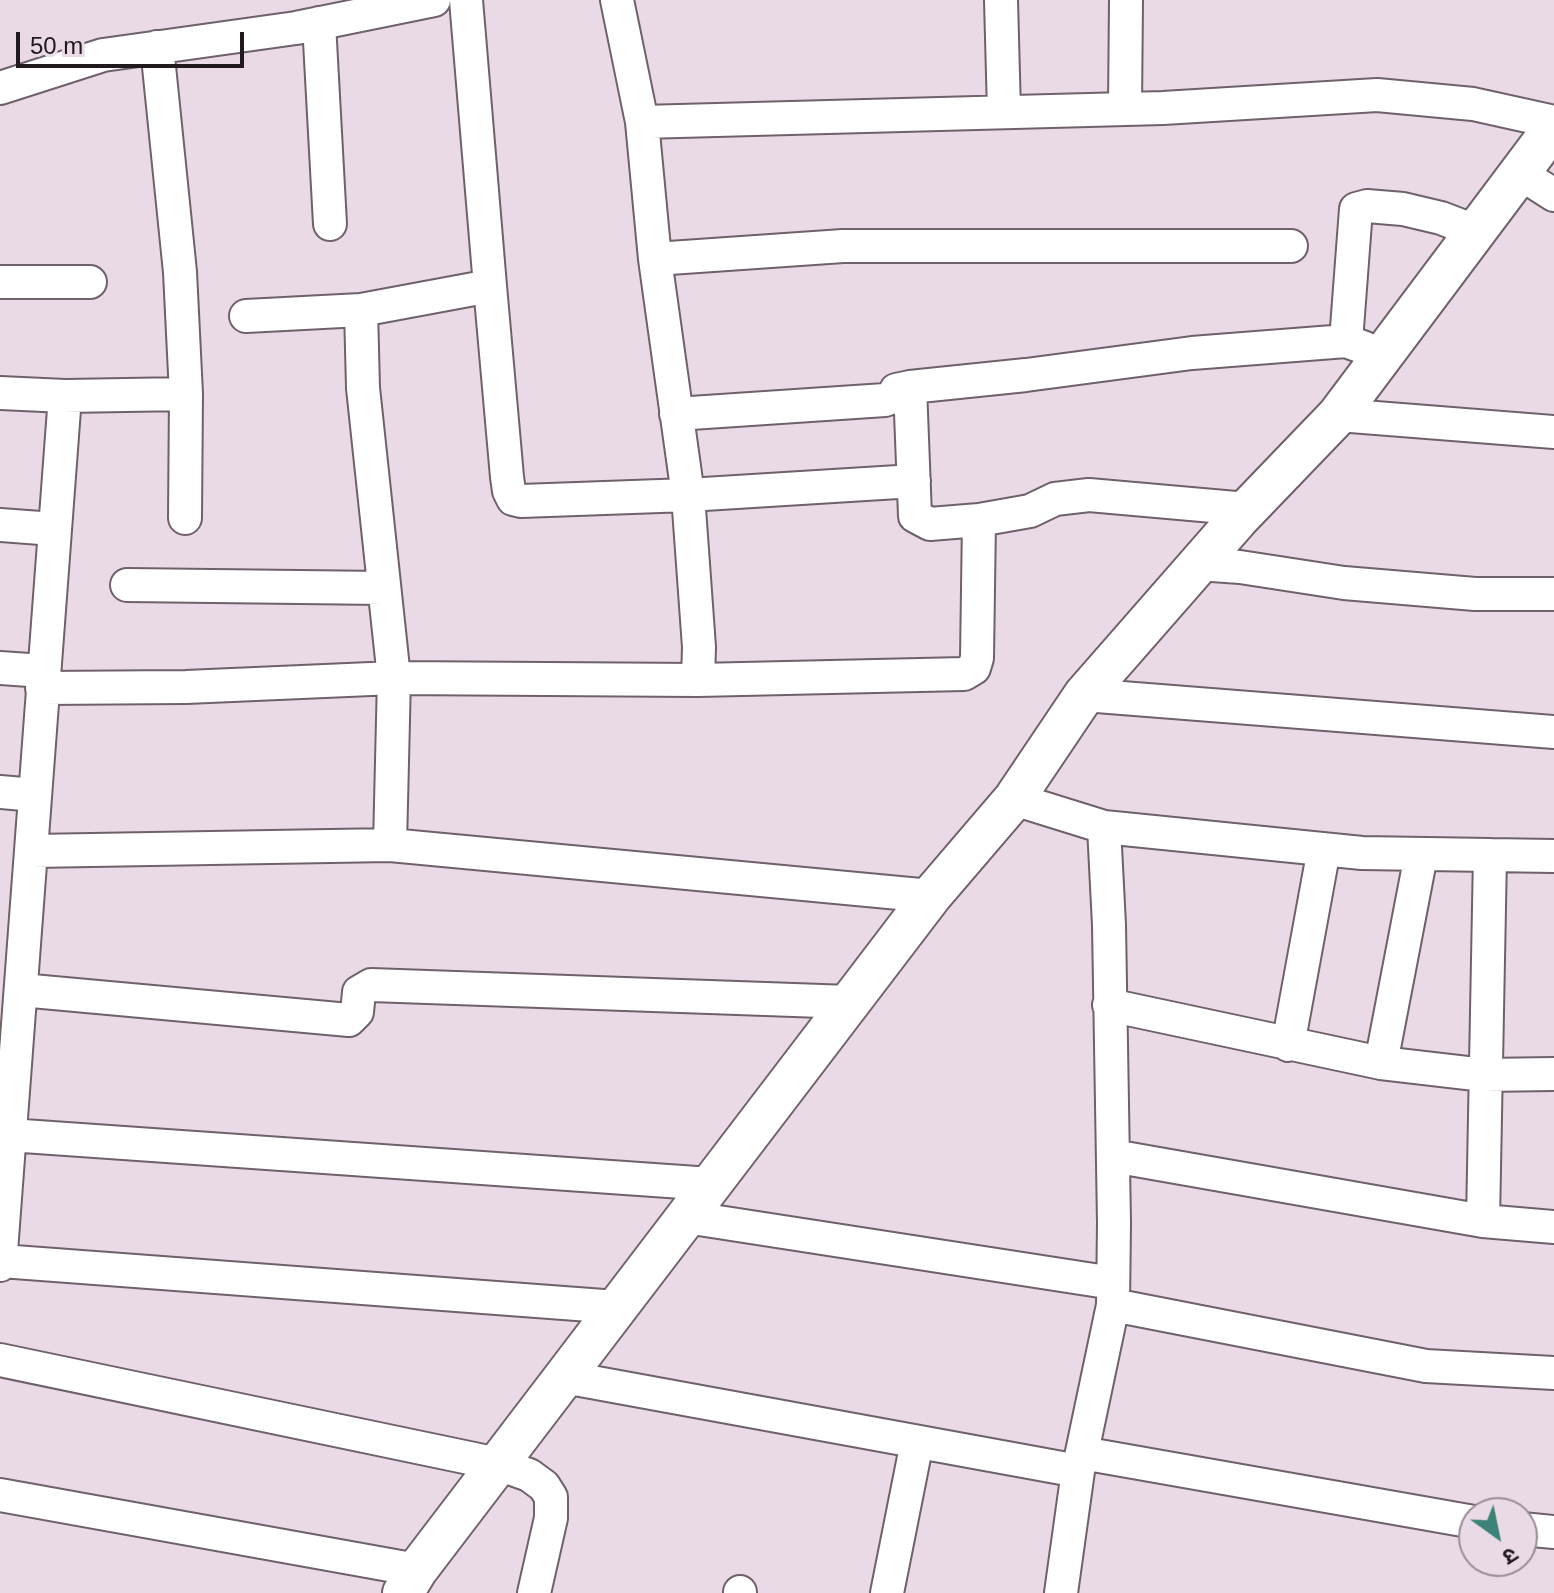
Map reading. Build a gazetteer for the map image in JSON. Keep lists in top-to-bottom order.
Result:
{
  "scale_bar": "50 m",
  "north": "bottom right"
}
